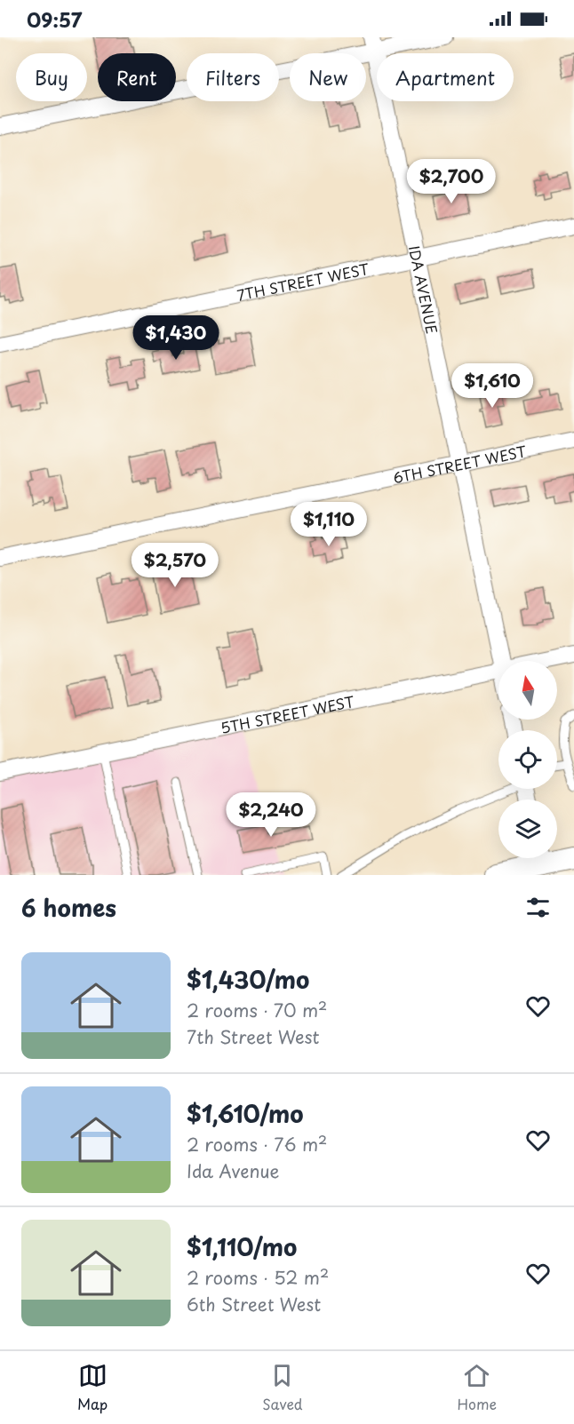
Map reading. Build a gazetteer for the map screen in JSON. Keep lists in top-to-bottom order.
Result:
{
  "streets": {
    "street": [
      "7TH STREET WEST",
      "IDA AVENUE",
      "6TH STREET WEST",
      "5TH STREET WEST"
    ]
  },
  "crossings": [
    ["7TH STREET WEST", "IDA AVENUE"],
    ["IDA AVENUE", "6TH STREET WEST"]
  ],
  "north": "top",
  "page": {
    "status": "09:57",
    "chip": [
      "Buy",
      "Rent",
      "Filters",
      "New",
      "Apartment"
    ],
    "price": [
      "$2,700",
      "$1,430",
      "$1,610",
      "$1,110",
      "$2,570",
      "$2,240"
    ],
    "heading": "6 homes",
    "list": [
      {
        "name": "$1,430/mo",
        "note": "2 rooms · 70 m² · 7th Street West"
      },
      {
        "name": "$1,610/mo",
        "note": "2 rooms · 76 m² · Ida Avenue"
      },
      {
        "name": "$1,110/mo",
        "note": "2 rooms · 52 m² · 6th Street West"
      }
    ],
    "tabs": ["Map", "Saved", "Home"]
  }
}
